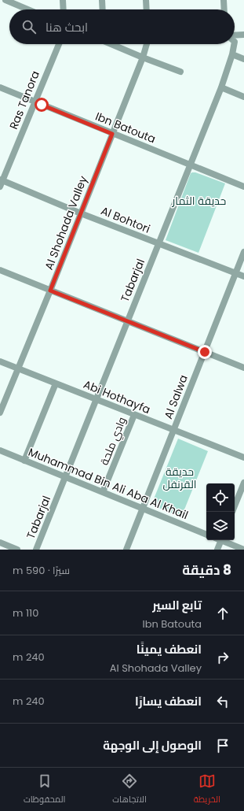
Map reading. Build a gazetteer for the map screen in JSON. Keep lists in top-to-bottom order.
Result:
{
  "streets": {
    "street": [
      "Ras Tanora",
      "Ibn Batouta",
      "Al Bohtori",
      "Al Shohada Valley",
      "Tabarjal",
      "Abi Hothayfa",
      "Al Salwa",
      "وادي ملحة",
      "Muhammad Bin Ali Aba Al Khail"
    ]
  },
  "crossings": [
    ["Ras Tanora", "Ibn Batouta"],
    ["Ras Tanora", "Al Bohtori"],
    ["Ibn Batouta", "Al Shohada Valley"],
    ["Ibn Batouta", "Tabarjal"],
    ["Al Bohtori", "Al Shohada Valley"],
    ["Al Bohtori", "Tabarjal"],
    ["Al Bohtori", "Al Salwa"],
    ["Al Shohada Valley", "Abi Hothayfa"],
    ["Tabarjal", "Abi Hothayfa"],
    ["Tabarjal", "Muhammad Bin Ali Aba Al Khail"],
    ["Abi Hothayfa", "Al Salwa"],
    ["Abi Hothayfa", "وادي ملحة"],
    ["Al Salwa", "Muhammad Bin Ali Aba Al Khail"],
    ["وادي ملحة", "Muhammad Bin Ali Aba Al Khail"]
  ],
  "parks": ["حديقة الثمار", "حديقة القرنفل"],
  "page": {
    "search": "ابحث هنا",
    "heading": ["8 دقيقة", "سيرًا · 590 m"],
    "list": [
      ["تابع السير", "Ibn Batouta", "110 m"],
      ["انعطف يمينًا", "Al Shohada Valley", "240 m"],
      ["انعطف يسارًا", "240 m"],
      "الوصول إلى الوجهة"
    ],
    "nav": ["الخريطة", "الاتجاهات", "المحفوظات"]
  }
}
